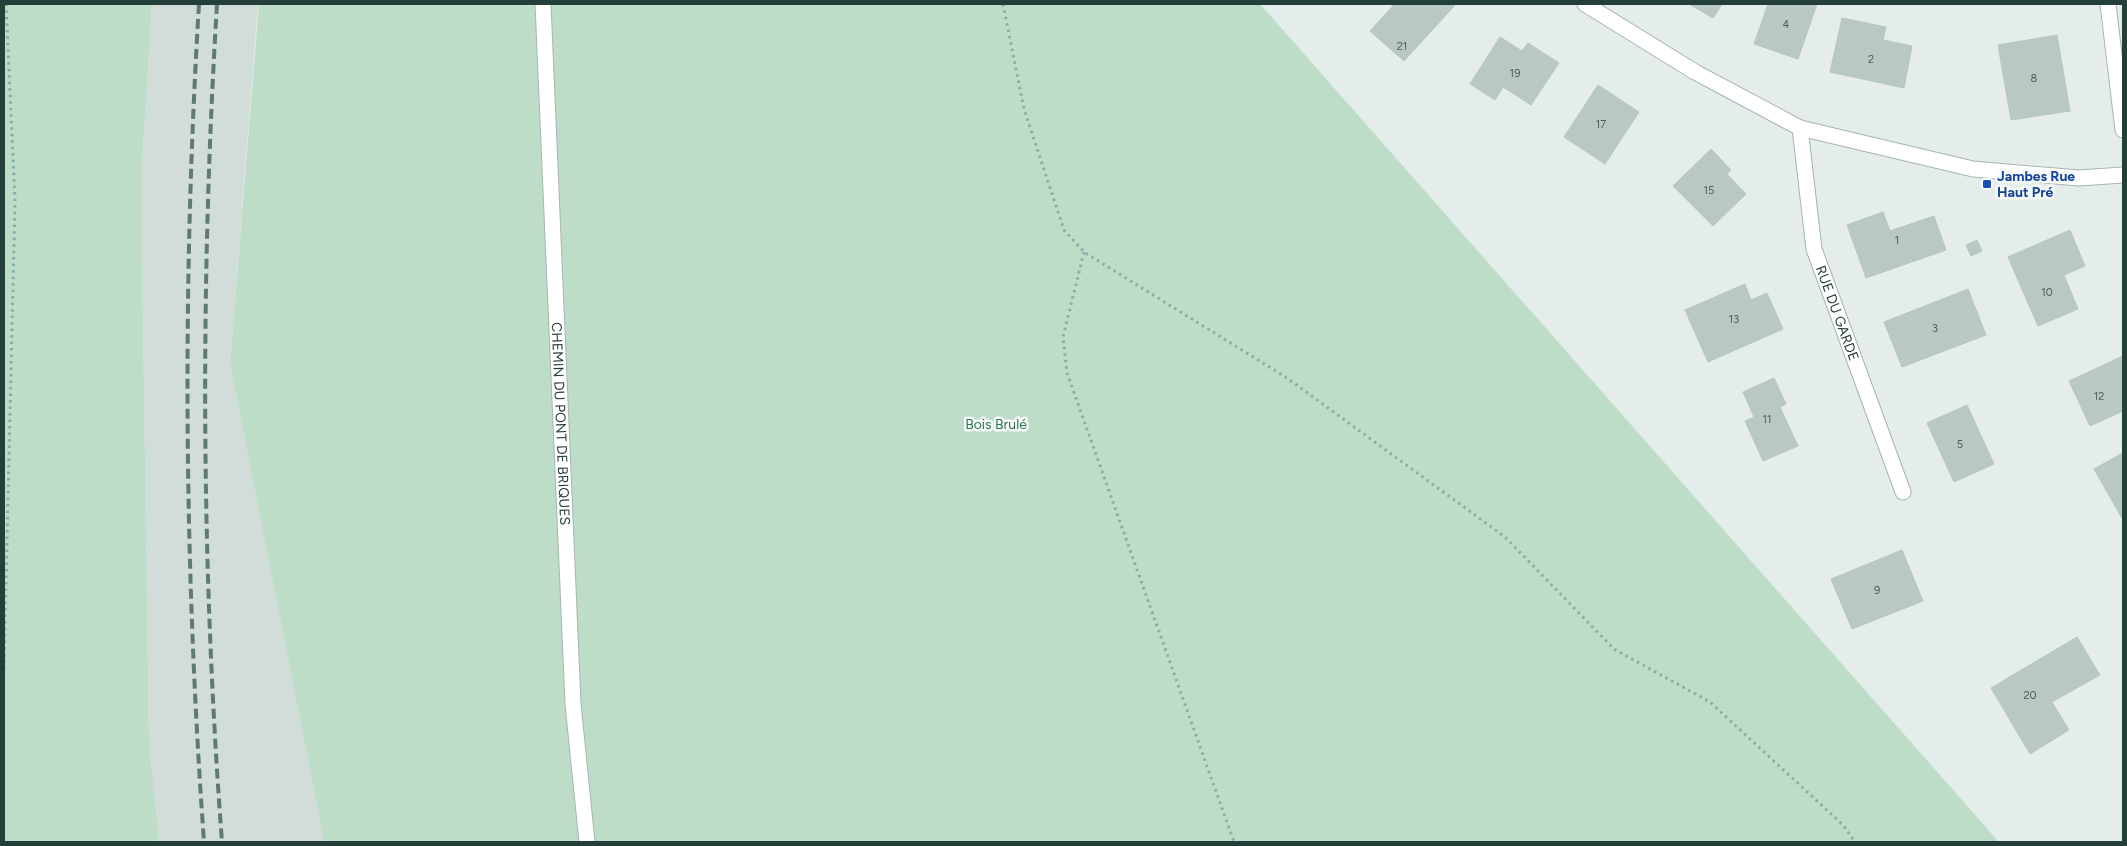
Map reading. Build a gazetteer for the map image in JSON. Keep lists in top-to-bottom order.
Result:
{
  "streets": {
    "street": ["RUE DU GARDE", "CHEMIN DU PONT DE BRIQUES"]
  },
  "parks": ["Bois Brulé"],
  "places": {
    "transit": ["Jambes Rue Haut Pré"]
  },
  "house_numbers": [
    "4",
    "21",
    "2",
    "19",
    "8",
    "17",
    "15",
    "1",
    "10",
    "13",
    "3",
    "12",
    "11",
    "5",
    "9",
    "20"
  ]
}
